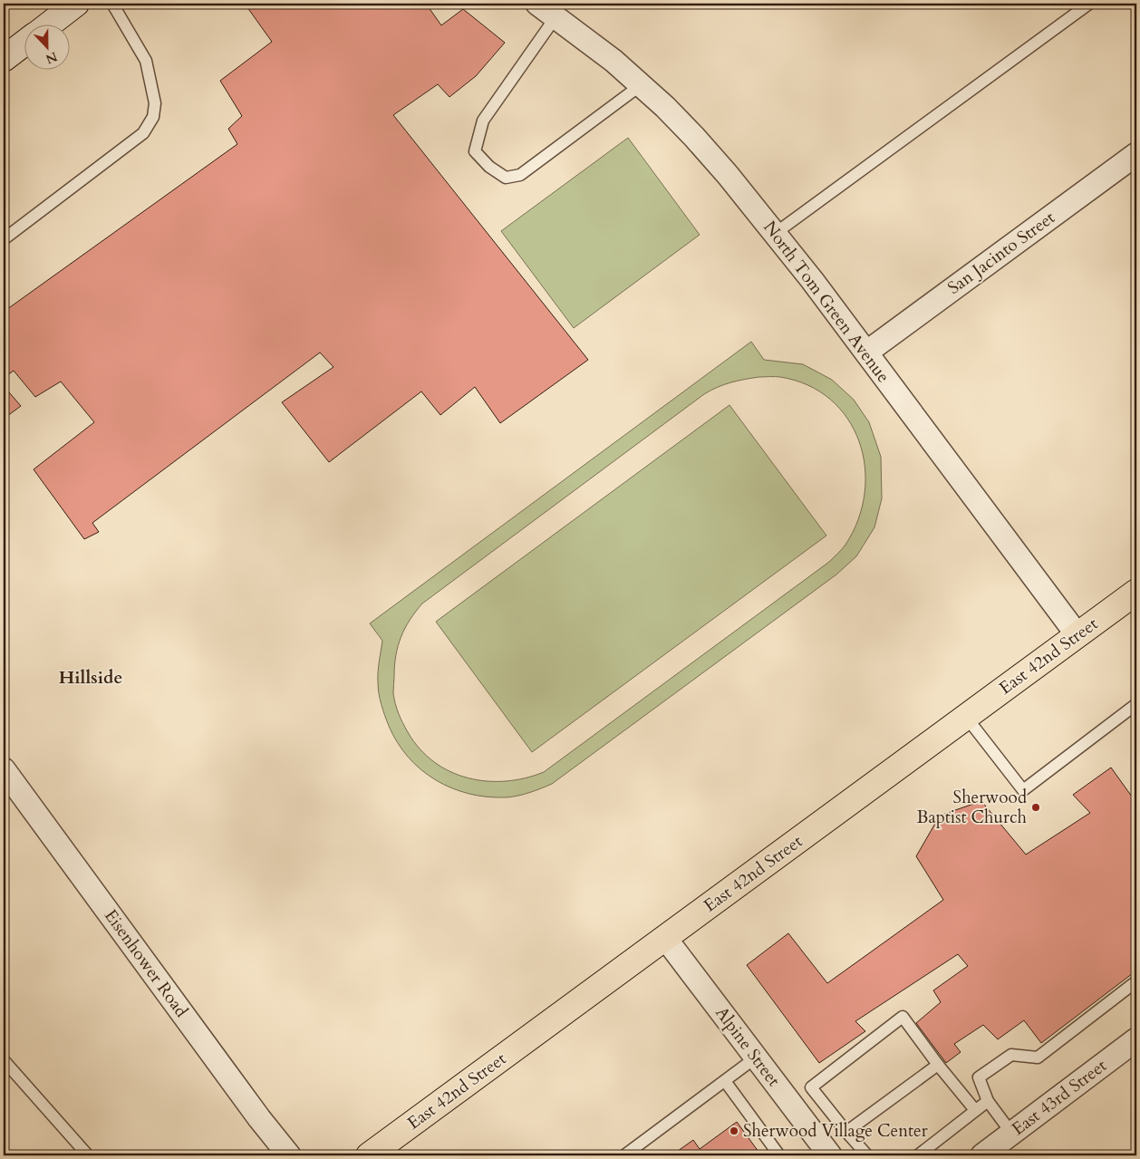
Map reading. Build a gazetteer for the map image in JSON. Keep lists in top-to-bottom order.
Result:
{
  "streets": {
    "highway": ["East 42nd Street"],
    "street": [
      "San Jacinto Street",
      "North Tom Green Avenue",
      "Eisenhower Road",
      "Alpine Street",
      "East 43rd Street"
    ]
  },
  "crossings": [
    ["San Jacinto Street", "North Tom Green Avenue"],
    ["North Tom Green Avenue", "East 42nd Street"],
    ["East 42nd Street", "Alpine Street"]
  ],
  "districts": ["Hillside"],
  "places": ["Sherwood Baptist Church", "Sherwood Village Center"],
  "north": "bottom"
}
